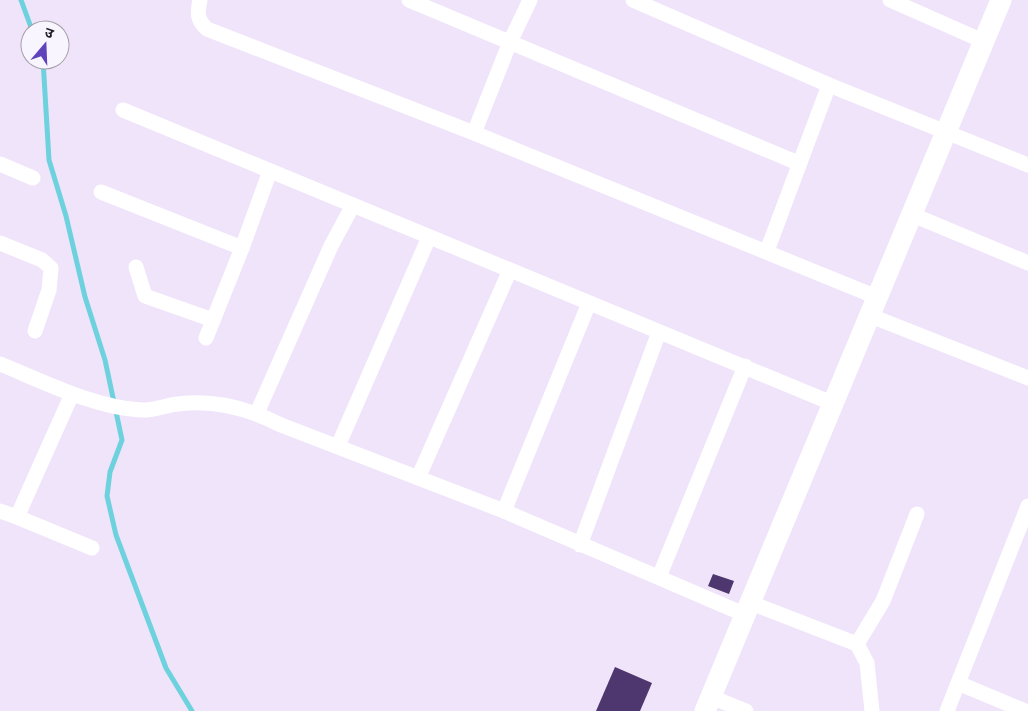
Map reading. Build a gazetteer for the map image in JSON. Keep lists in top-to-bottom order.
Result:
{
  "north": "top"
}
